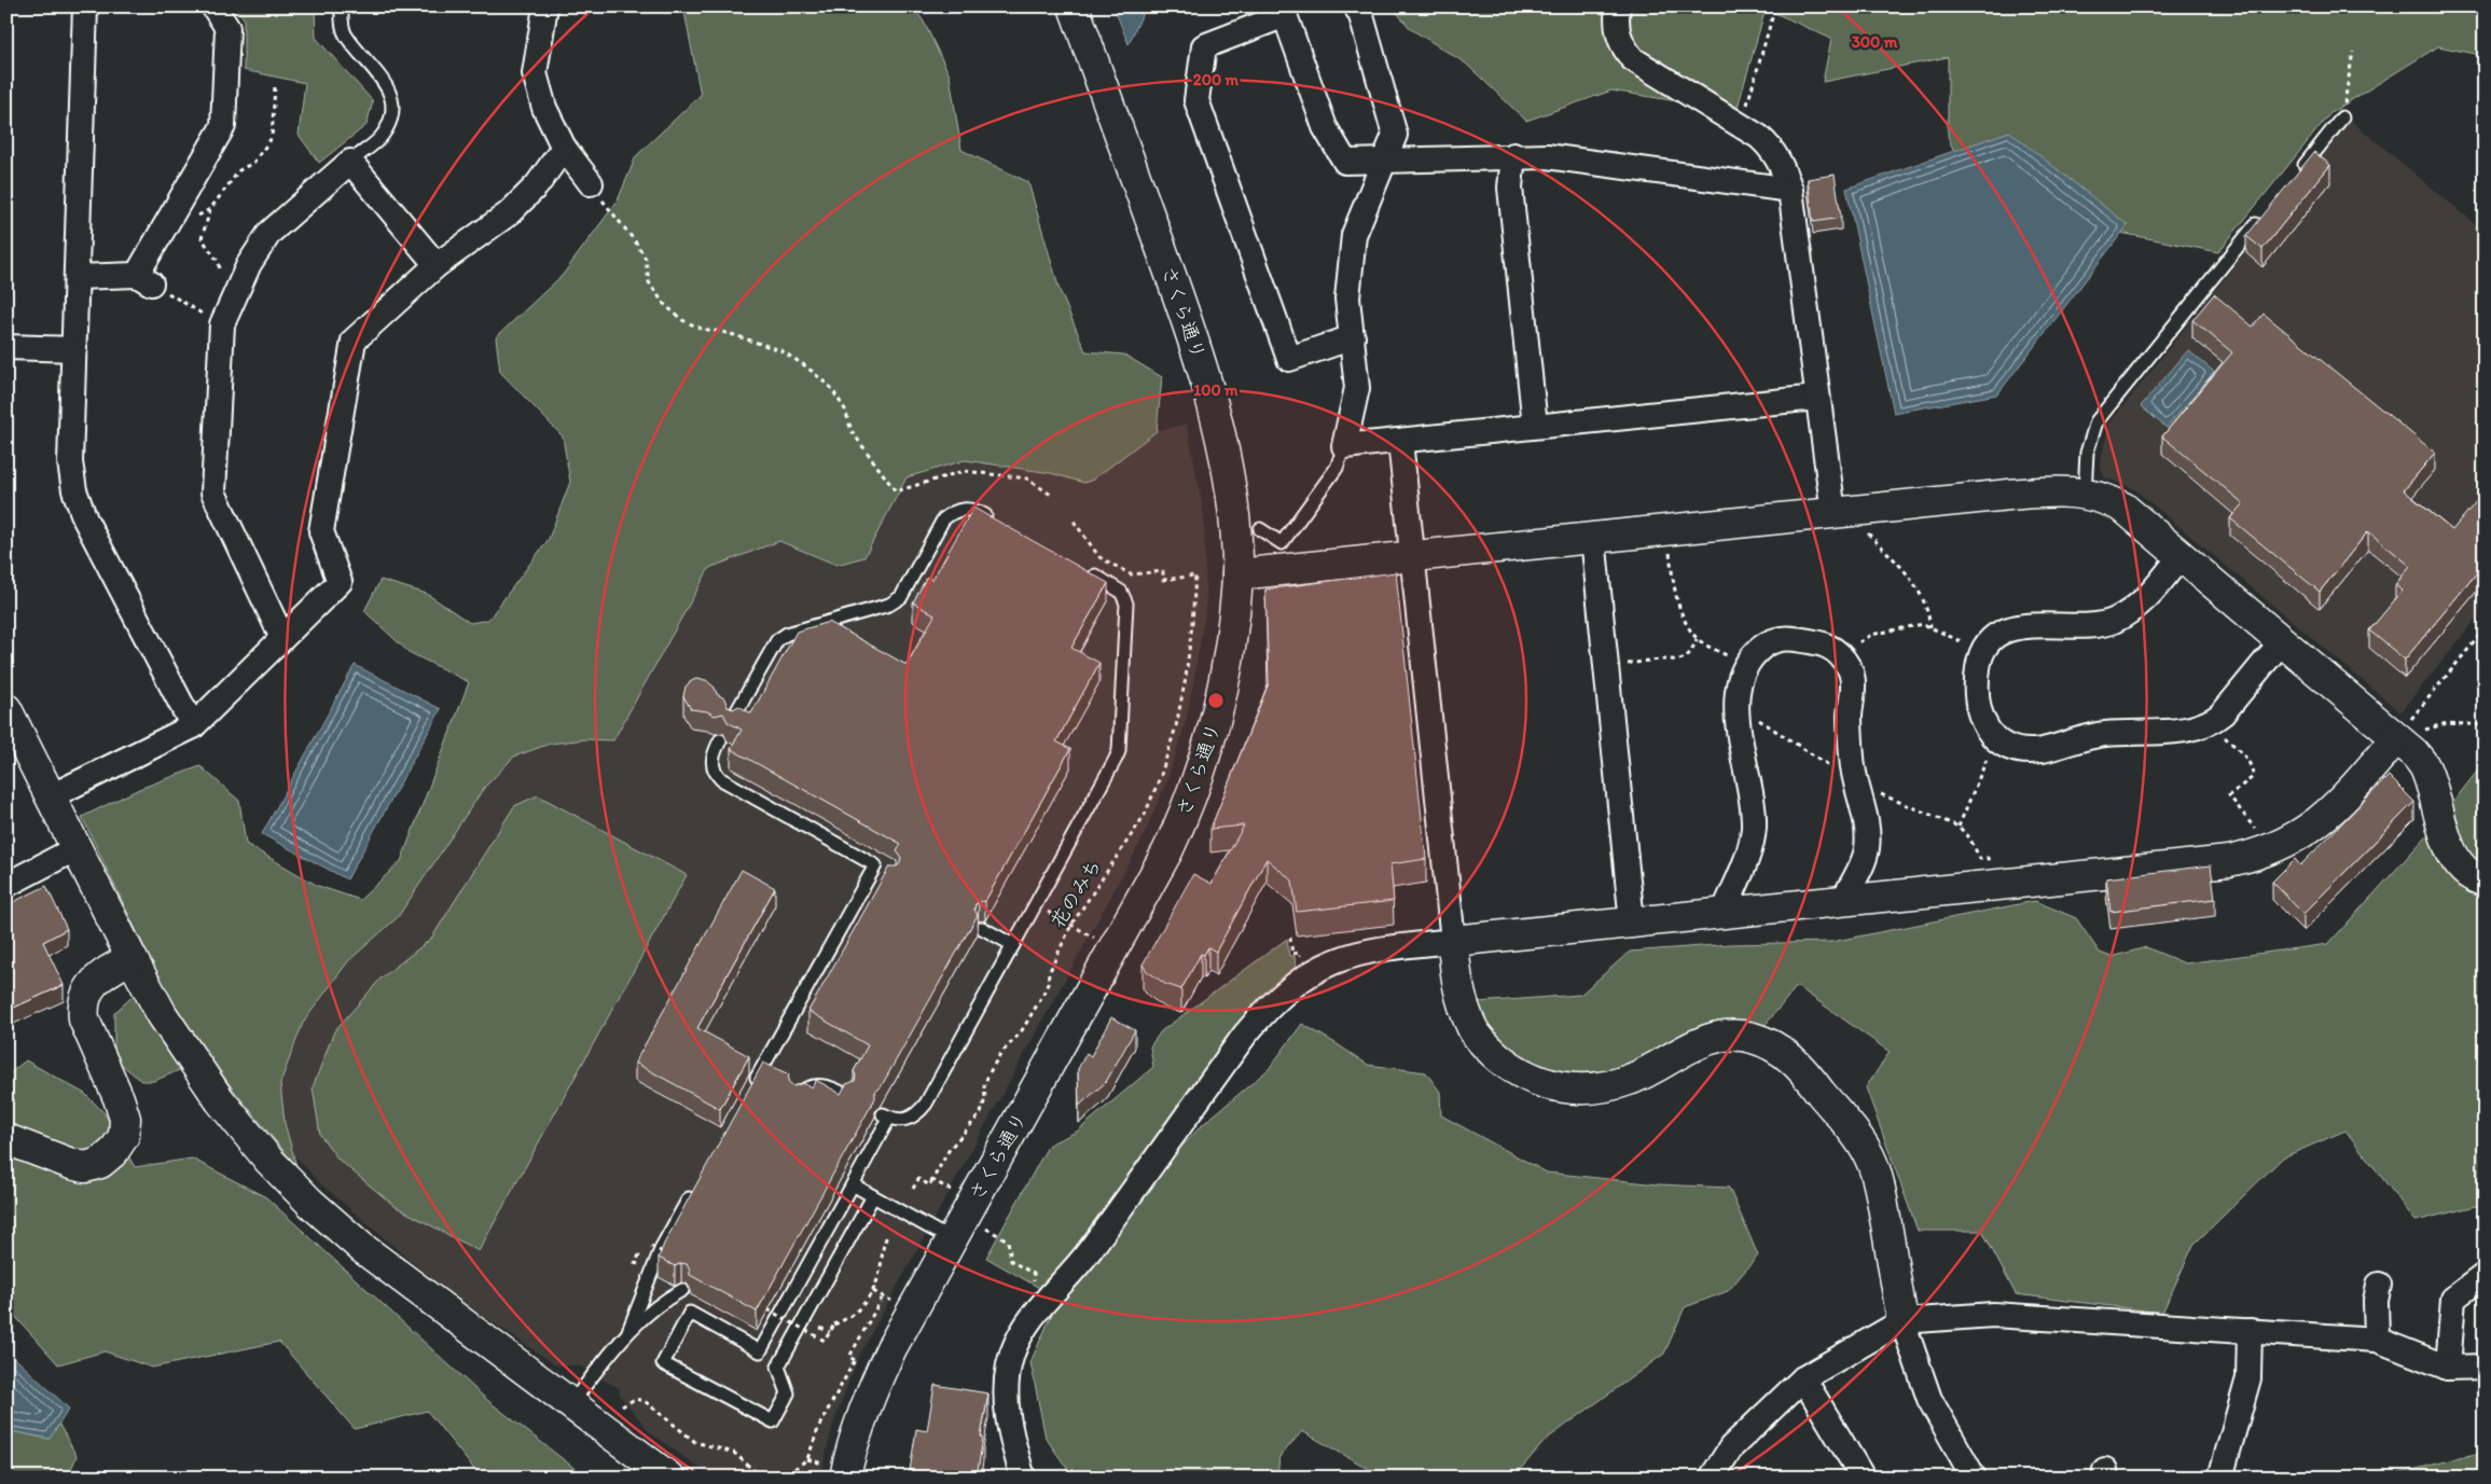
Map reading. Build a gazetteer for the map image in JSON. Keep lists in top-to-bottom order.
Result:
{
  "streets": {
    "street": ["さくら通り"],
    "path": ["花のみち"]
  },
  "rings": ["300 m", "200 m", "100 m"]
}
